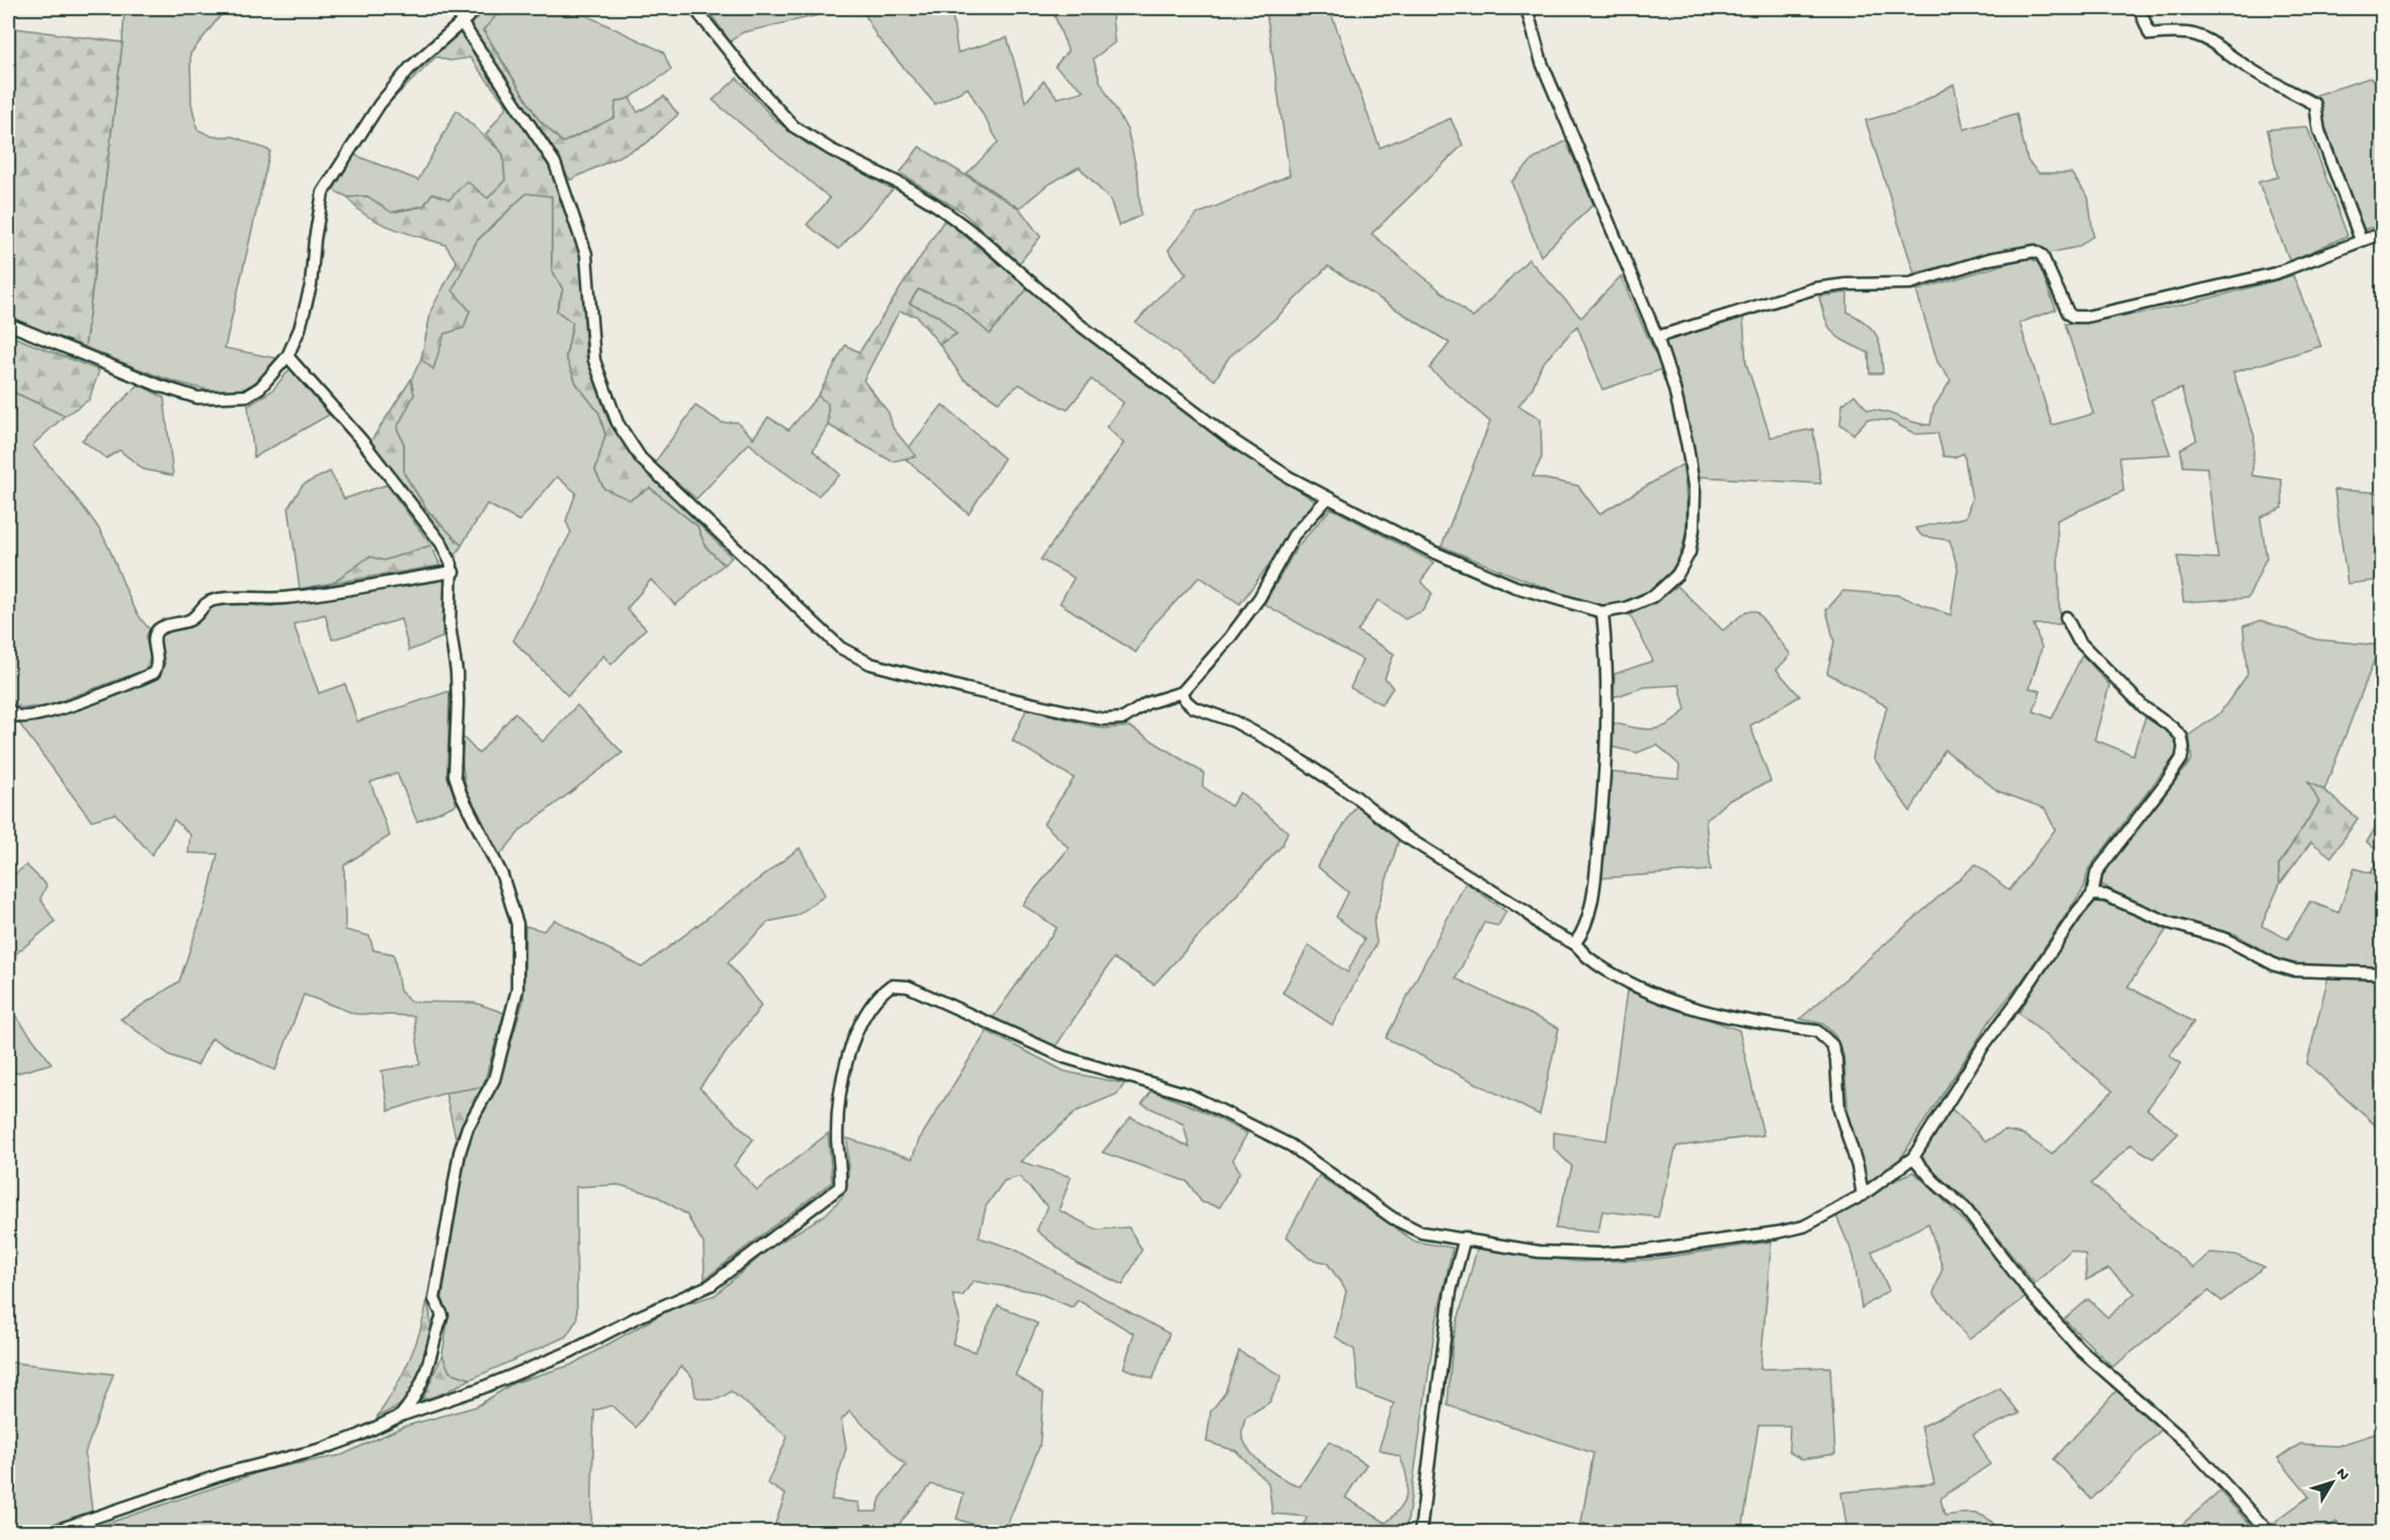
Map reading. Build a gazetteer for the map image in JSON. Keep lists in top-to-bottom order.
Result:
{
  "north": "top right"
}
